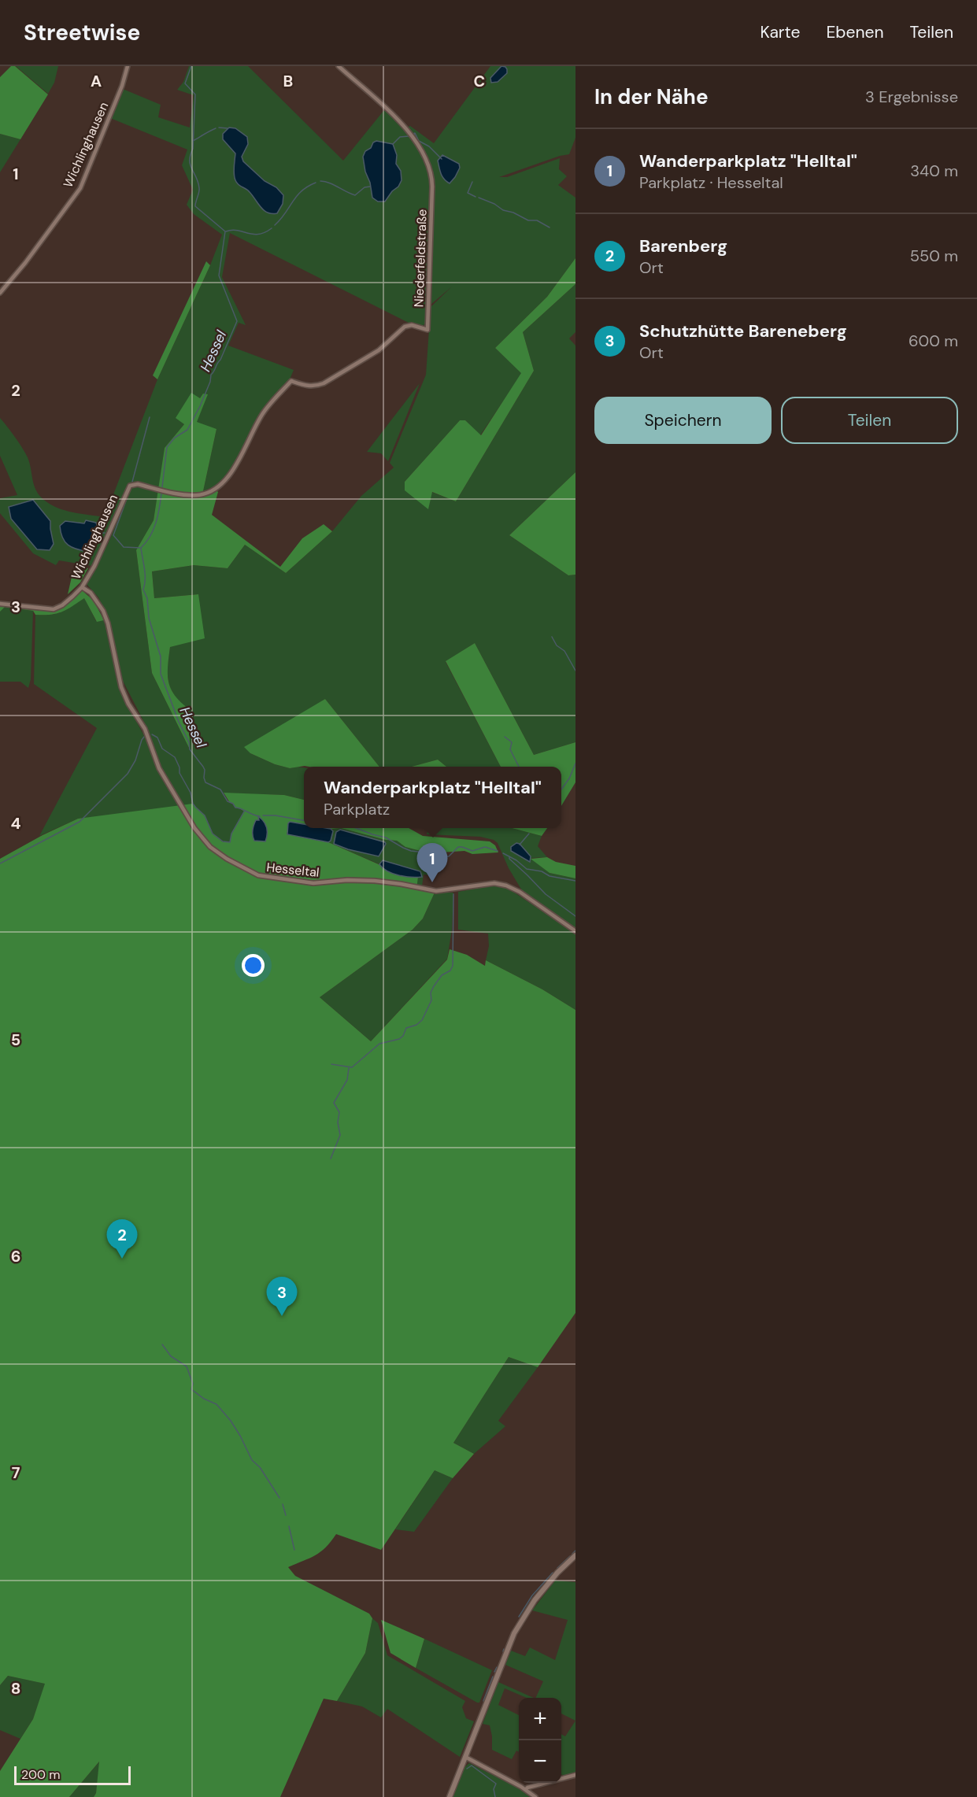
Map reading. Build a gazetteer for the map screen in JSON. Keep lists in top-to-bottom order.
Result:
{
  "streets": {
    "street": ["Wichlinghausen", "Niederfeldstraße", "Hesseltal"]
  },
  "crossings": [
    ["Wichlinghausen", "Niederfeldstraße"],
    ["Wichlinghausen", "Hesseltal"]
  ],
  "water": ["Hessel"],
  "scale_bar": "200 m",
  "page": {
    "header": "Streetwise",
    "nav": ["Karte", "Ebenen", "Teilen"],
    "heading": ["In der Nähe", "3 Ergebnisse"],
    "list": [
      {
        "mark": "1",
        "name": "Wanderparkplatz \"Helltal\"",
        "note": "Parkplatz · Hesseltal",
        "value": "340 m"
      },
      {
        "mark": "2",
        "name": "Barenberg",
        "note": "Ort",
        "value": "550 m"
      },
      {
        "mark": "3",
        "name": "Schutzhütte Bareneberg",
        "note": "Ort",
        "value": "600 m"
      }
    ],
    "buttons": ["Speichern", "Teilen"],
    "popup": ["Wanderparkplatz \"Helltal\"", "Parkplatz"],
    "pins": ["1", "2", "3"],
    "map_buttons": ["+", "−"],
    "scale": "200 m"
  },
  "grid": {
    "columns": ["A", "B", "C"],
    "rows": [
      "1",
      "2",
      "3",
      "4",
      "5",
      "6",
      "7",
      "8"
    ]
  }
}
